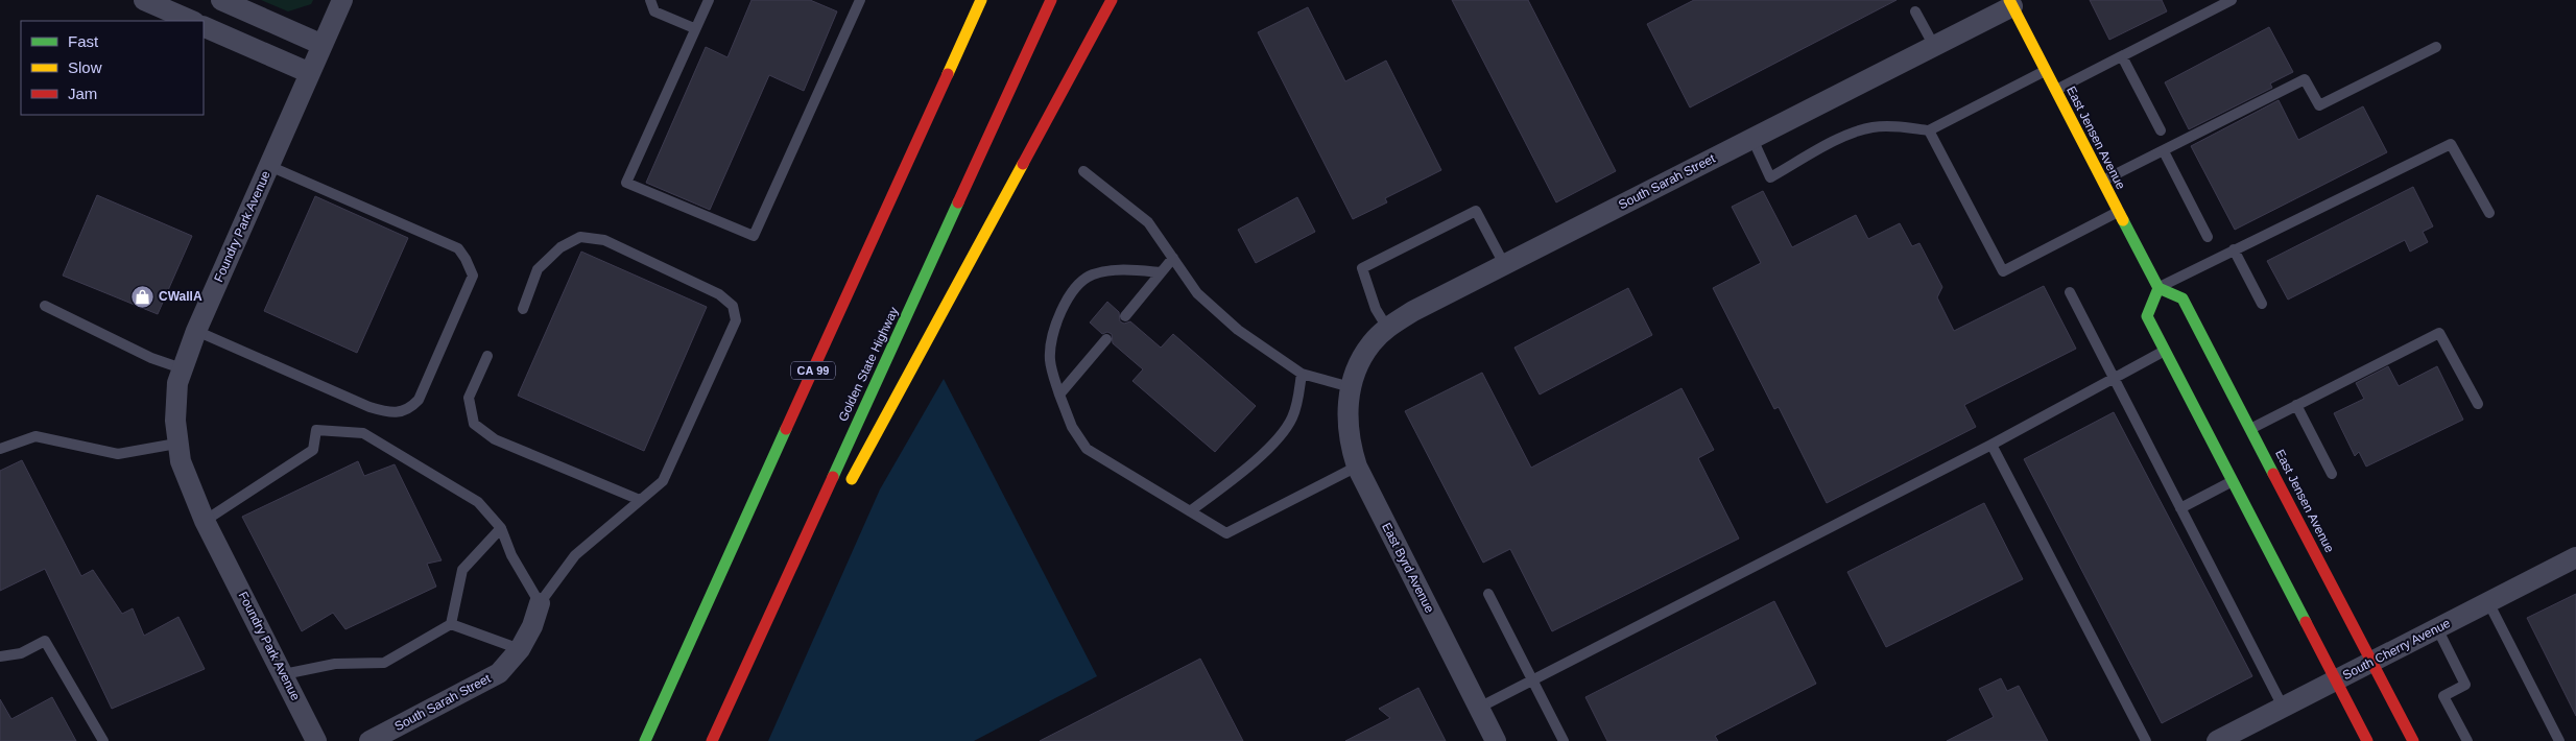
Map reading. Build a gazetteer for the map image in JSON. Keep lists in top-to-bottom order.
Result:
{
  "streets": {
    "main road": ["East Jensen Avenue", "Golden State Highway", "CA 99"],
    "street": [
      "South Sarah Street",
      "Foundry Park Avenue",
      "East Byrd Avenue",
      "South Cherry Avenue"
    ]
  },
  "crossings": [
    ["East Jensen Avenue", "South Sarah Street"],
    ["East Jensen Avenue", "South Cherry Avenue"],
    ["South Sarah Street", "East Byrd Avenue"]
  ],
  "places": {
    "shop": ["CWallA"]
  },
  "legend": ["Fast", "Slow", "Jam"]
}
